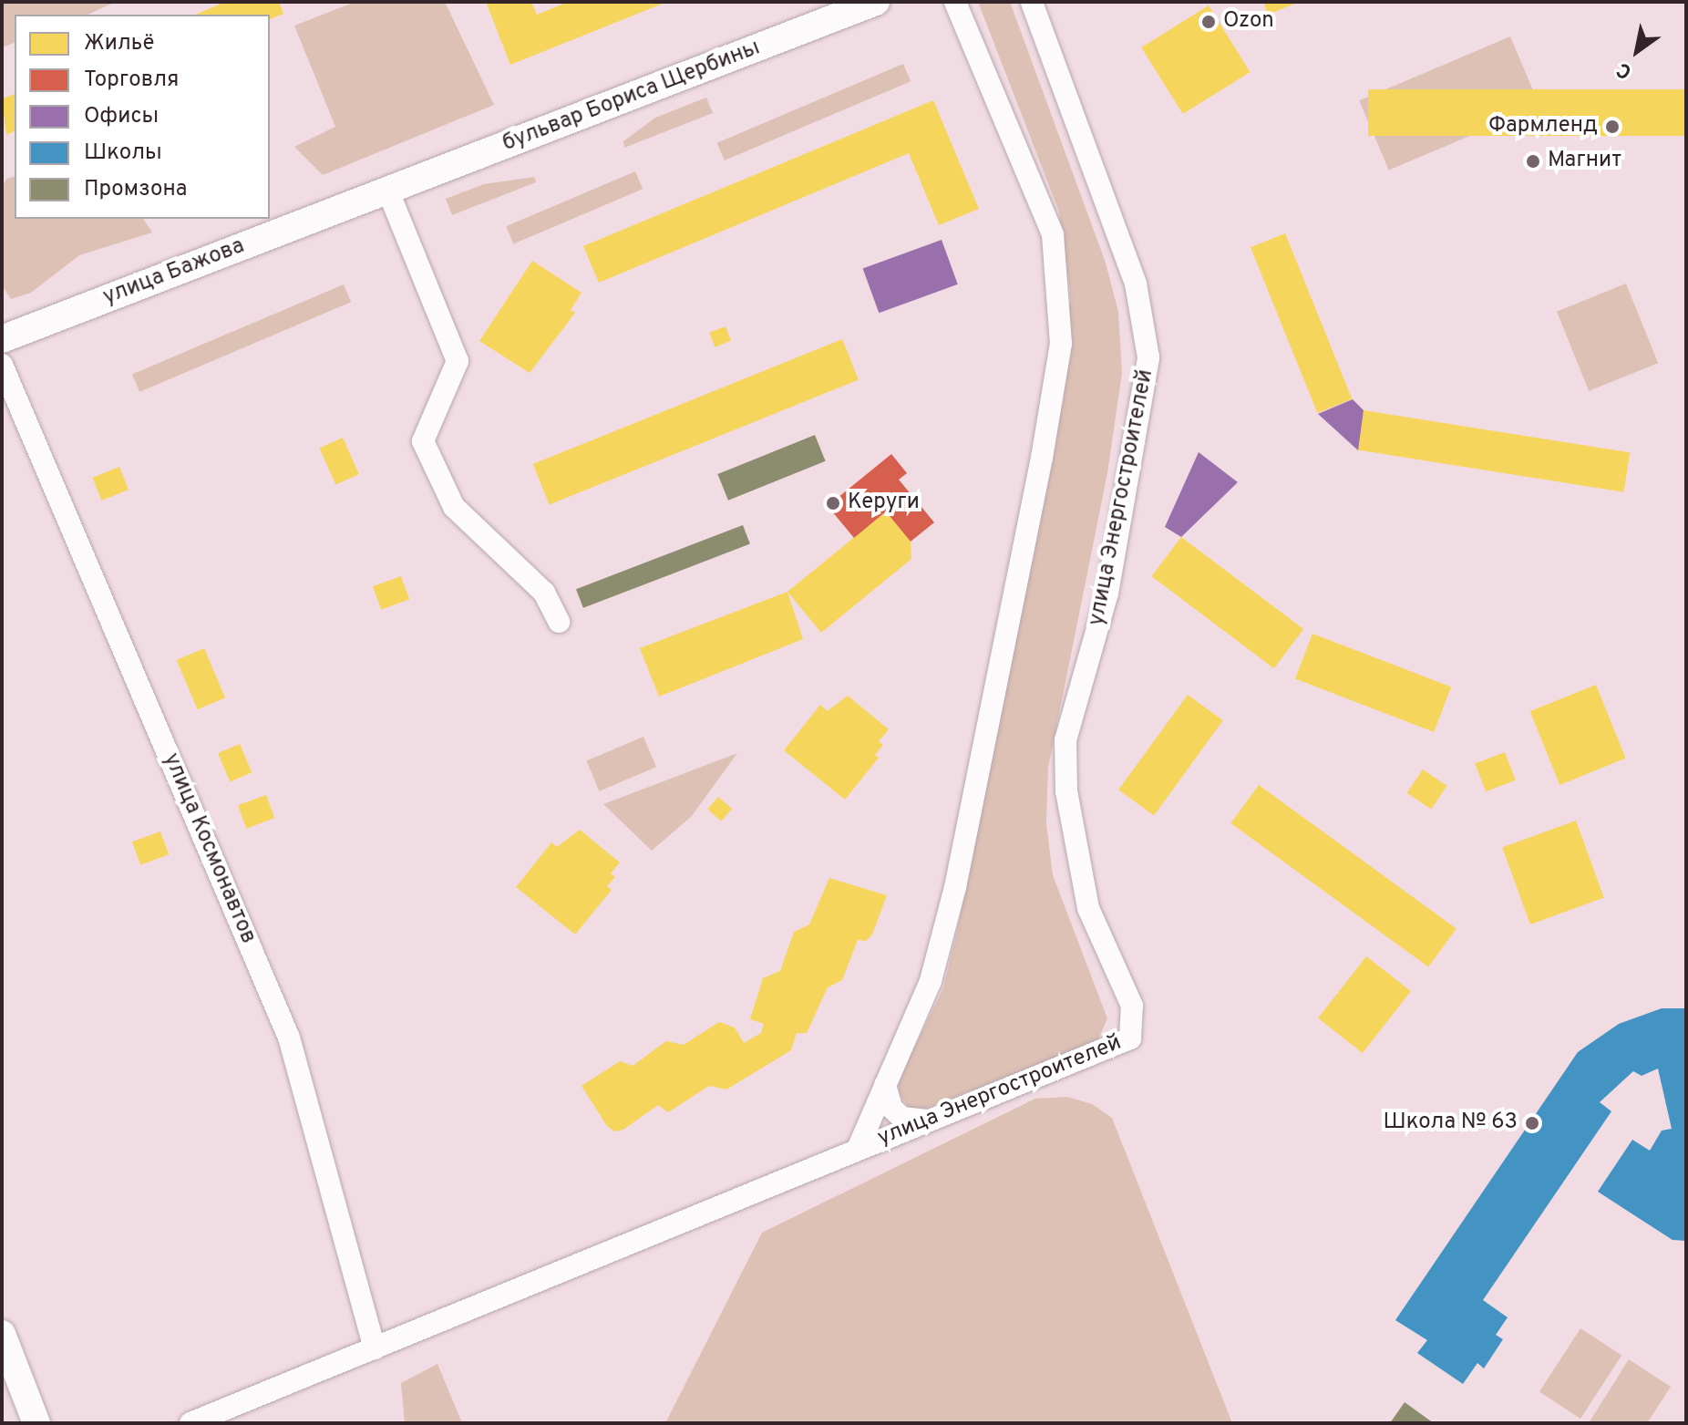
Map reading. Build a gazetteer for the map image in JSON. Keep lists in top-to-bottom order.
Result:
{
  "streets": {
    "street": [
      "бульвар Бориса Щербины",
      "улица Бажова",
      "улица Энергостроителей",
      "улица Космонавтов"
    ]
  },
  "crossings": [
    ["бульвар Бориса Щербины", "улица Бажова"]
  ],
  "places": [
    "Ozon",
    "Фармленд",
    "Магнит",
    "Керуги",
    "Школа № 63"
  ],
  "legend": [
    "Жильё",
    "Торговля",
    "Офисы",
    "Школы",
    "Промзона"
  ],
  "north": "bottom left"
}
